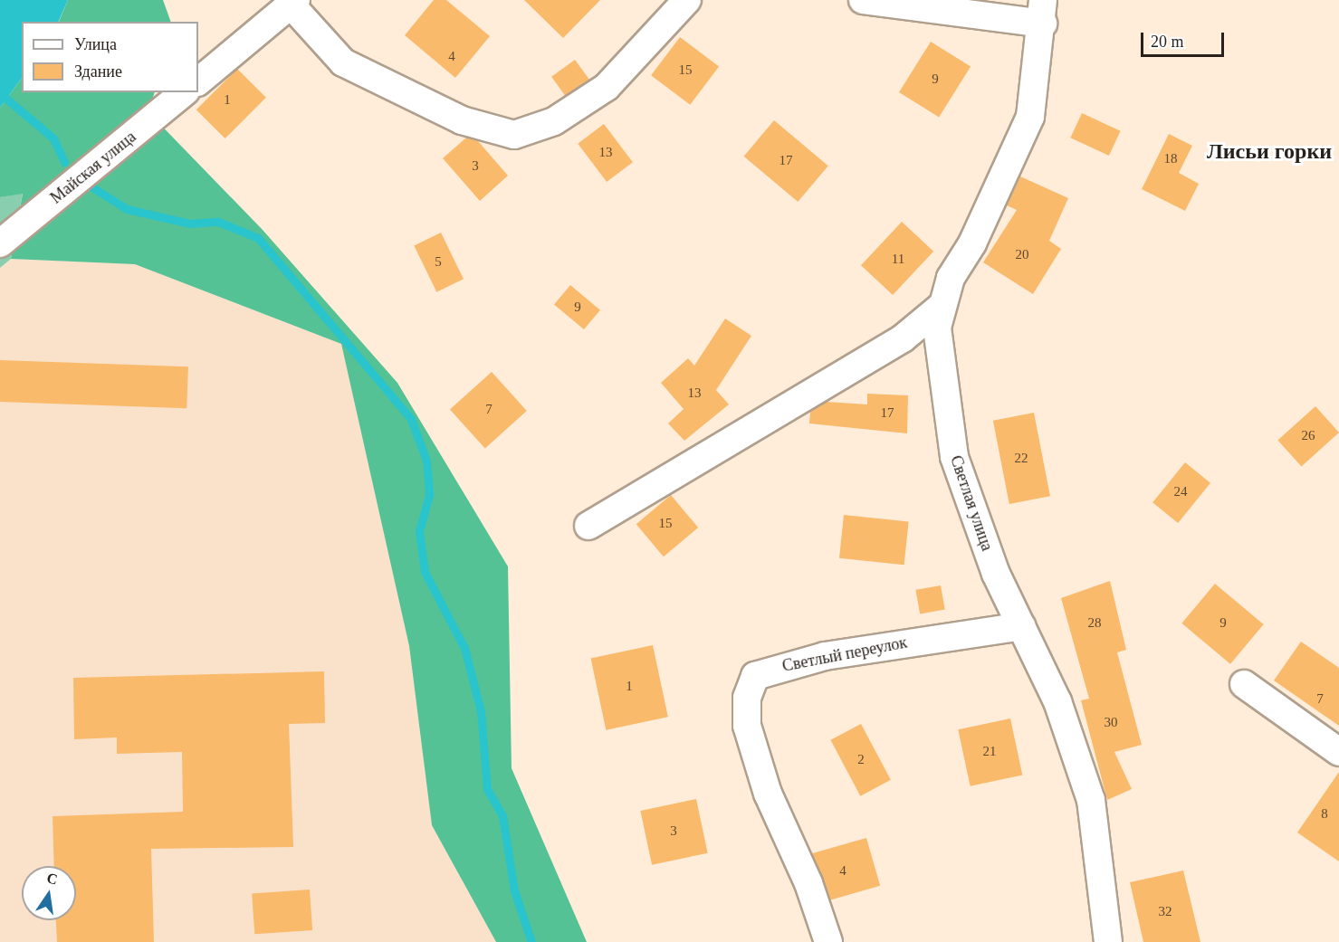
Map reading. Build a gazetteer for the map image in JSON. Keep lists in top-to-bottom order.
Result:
{
  "streets": {
    "street": ["Майская улица", "Светлая улица", "Светлый переулок"]
  },
  "crossings": [
    ["Светлая улица", "Светлый переулок"]
  ],
  "districts": ["Лисьи горки"],
  "house_numbers": [
    "4",
    "15",
    "9",
    "1",
    "13",
    "18",
    "17",
    "3",
    "20",
    "11",
    "5",
    "9",
    "13",
    "7",
    "17",
    "26",
    "22",
    "24",
    "15",
    "28",
    "9",
    "1",
    "7",
    "30",
    "21",
    "2",
    "8",
    "3",
    "4",
    "32"
  ],
  "legend": ["Улица", "Здание"],
  "scale_bar": "20 m",
  "north": "top"
}
